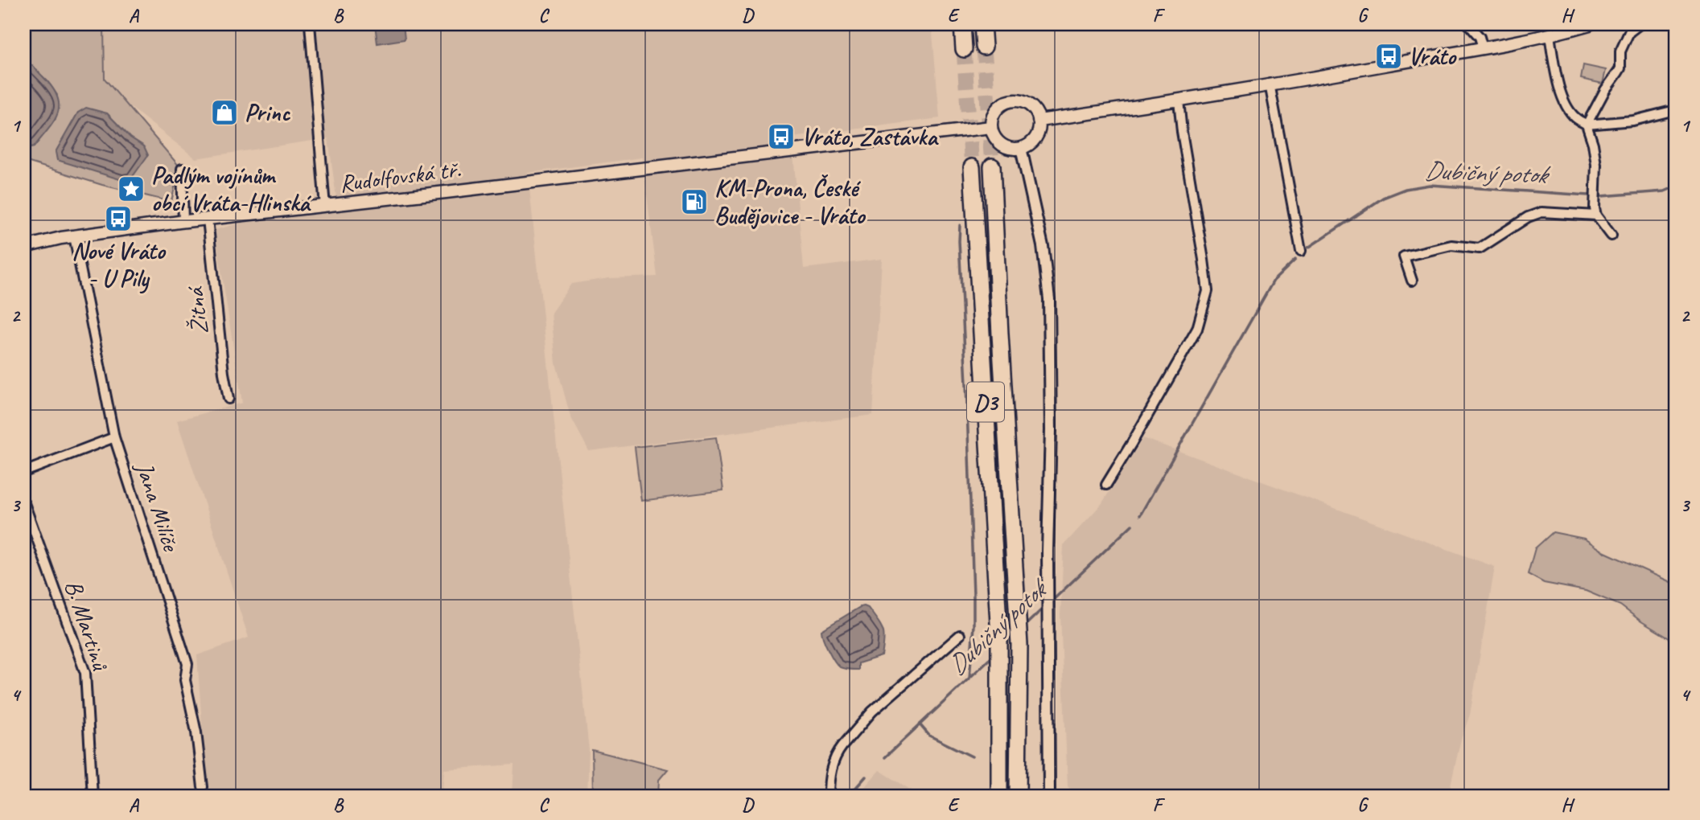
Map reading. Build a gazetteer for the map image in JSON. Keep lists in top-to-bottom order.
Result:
{
  "streets": {
    "highway": ["D3"],
    "main road": ["Rudolfovská tř."],
    "street": ["Žitná", "Jana Milíče", "B. Martinů"]
  },
  "crossings": [
    ["Rudolfovská tř.", "Žitná"],
    ["Rudolfovská tř.", "Jana Milíče"]
  ],
  "water": ["Dubičný potok"],
  "places": {
    "bus stop": ["Vráto", "Vráto, Zastávka", "Nové Vráto - U Pily"],
    "shop": ["Princ"],
    "place": ["Padlým vojínům obcí Vráta-Hlinská"],
    "fuel station": ["KM-Prona, České Budějovice - Vráto"]
  },
  "grid": {
    "columns": [
      "A",
      "B",
      "C",
      "D",
      "E",
      "F",
      "G",
      "H"
    ],
    "rows": [
      "1",
      "2",
      "3",
      "4"
    ]
  }
}
